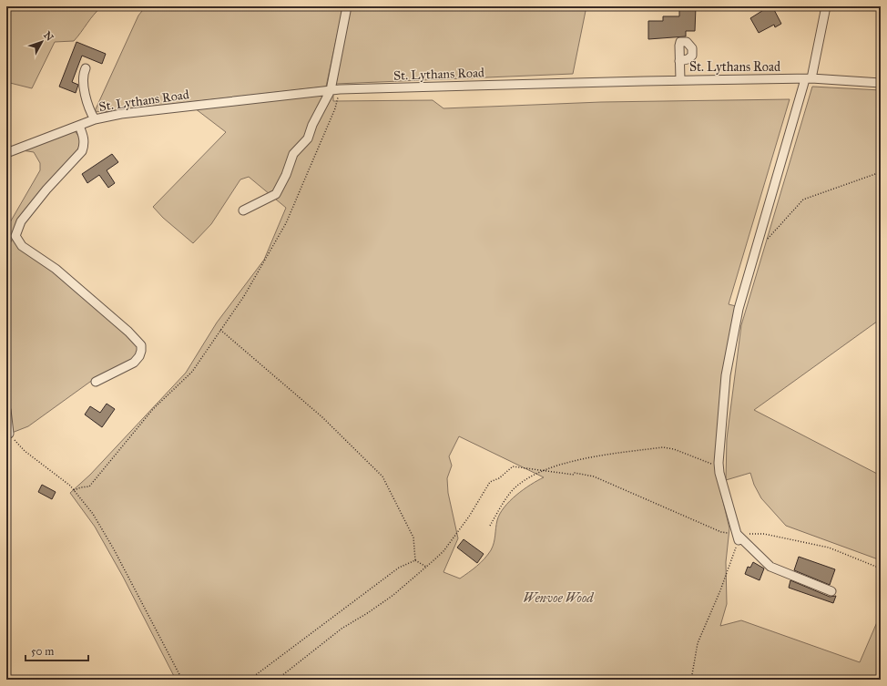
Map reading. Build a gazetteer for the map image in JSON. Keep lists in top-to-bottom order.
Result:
{
  "streets": {
    "street": ["St. Lythans Road"]
  },
  "parks": ["Wenvoe Wood"],
  "scale_bar": "50 m",
  "north": "top right"
}
